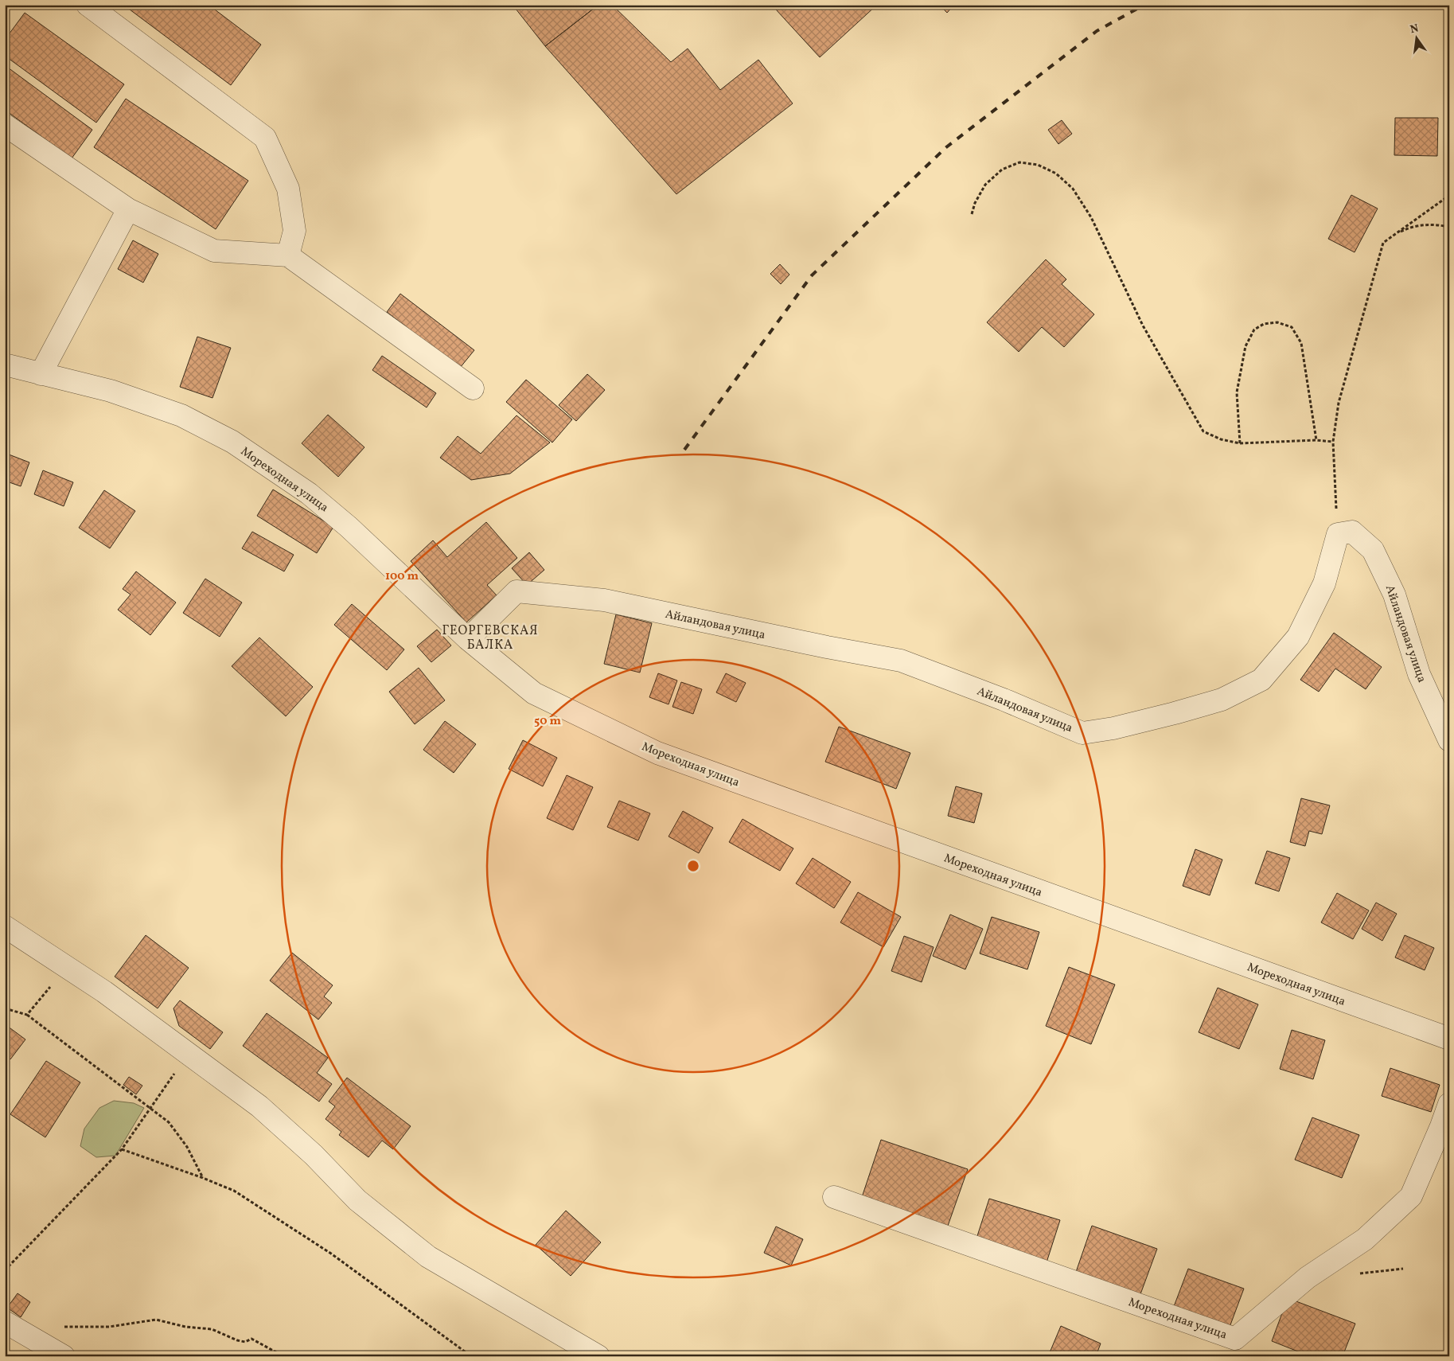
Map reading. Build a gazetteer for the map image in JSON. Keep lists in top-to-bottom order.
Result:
{
  "streets": {
    "street": ["Мореходная улица", "Айландовая улица"]
  },
  "crossings": [
    ["Мореходная улица", "Айландовая улица"]
  ],
  "districts": ["ГЕОРГЕВСКАЯ БАЛКА"],
  "north": "top",
  "rings": ["100 m", "50 m"]
}
